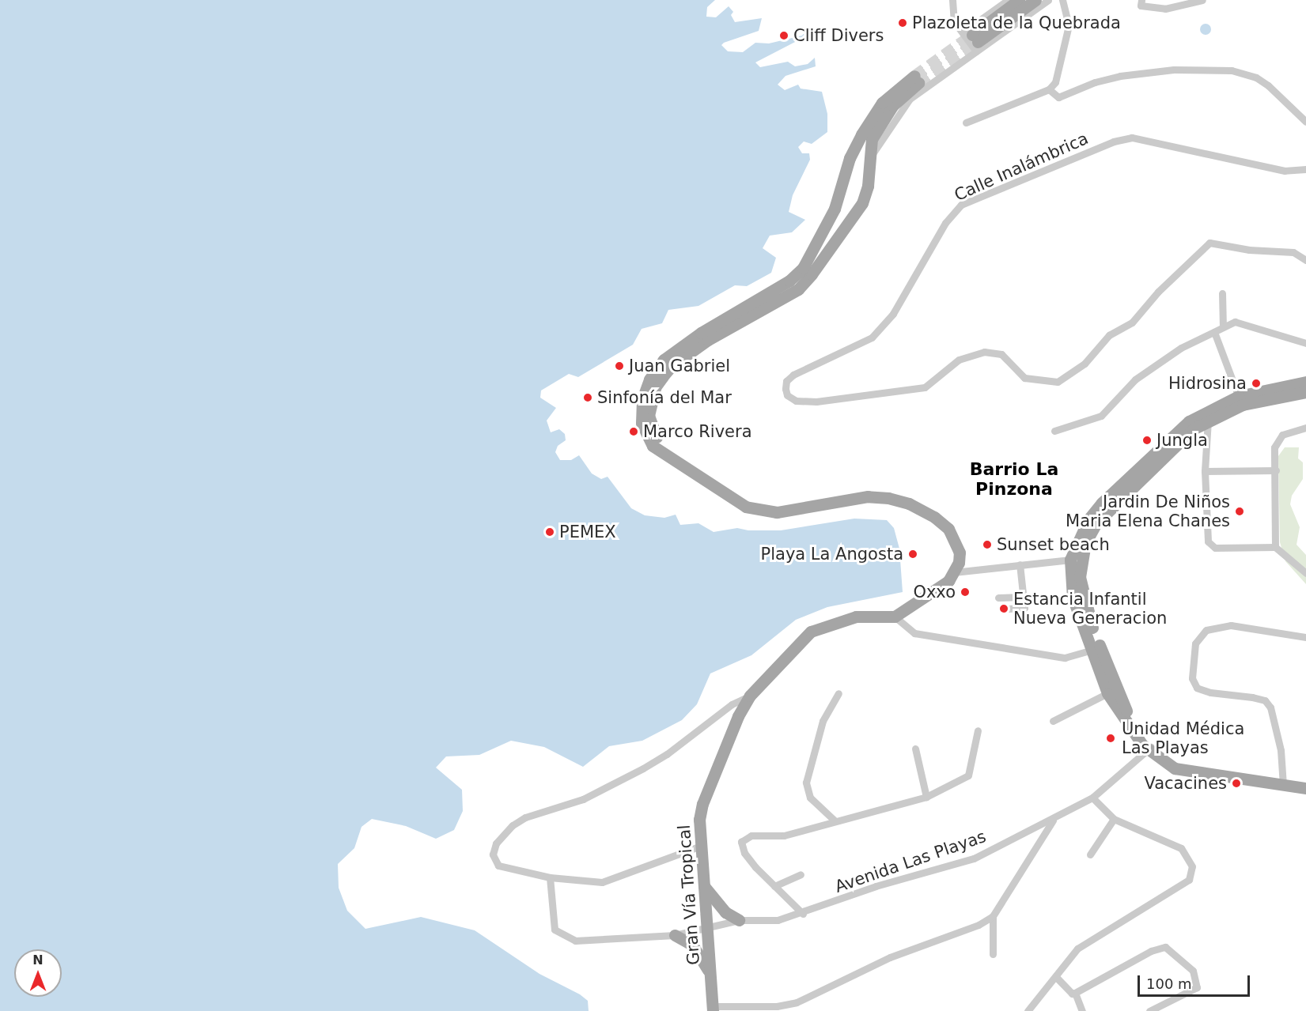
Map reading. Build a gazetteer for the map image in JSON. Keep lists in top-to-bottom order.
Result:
{
  "streets": {
    "main road": ["Gran Vía Tropical"],
    "street": ["Calle Inalámbrica", "Avenida Las Playas"]
  },
  "crossings": [
    ["Avenida Las Playas", "Gran Vía Tropical"]
  ],
  "districts": ["Barrio La Pinzona"],
  "places": [
    "Plazoleta de la Quebrada",
    "Cliff Divers",
    "Juan Gabriel",
    "Hidrosina",
    "Sinfonía del Mar",
    "Marco Rivera",
    "Jungla",
    "Jardin De Niños Maria Elena Chanes",
    "PEMEX",
    "Sunset beach",
    "Playa La Angosta",
    "Oxxo",
    "Estancia Infantil Nueva Generacion",
    "Unidad Médica Las Playas",
    "Vacacines"
  ],
  "scale_bar": "100 m",
  "north": "top"
}
